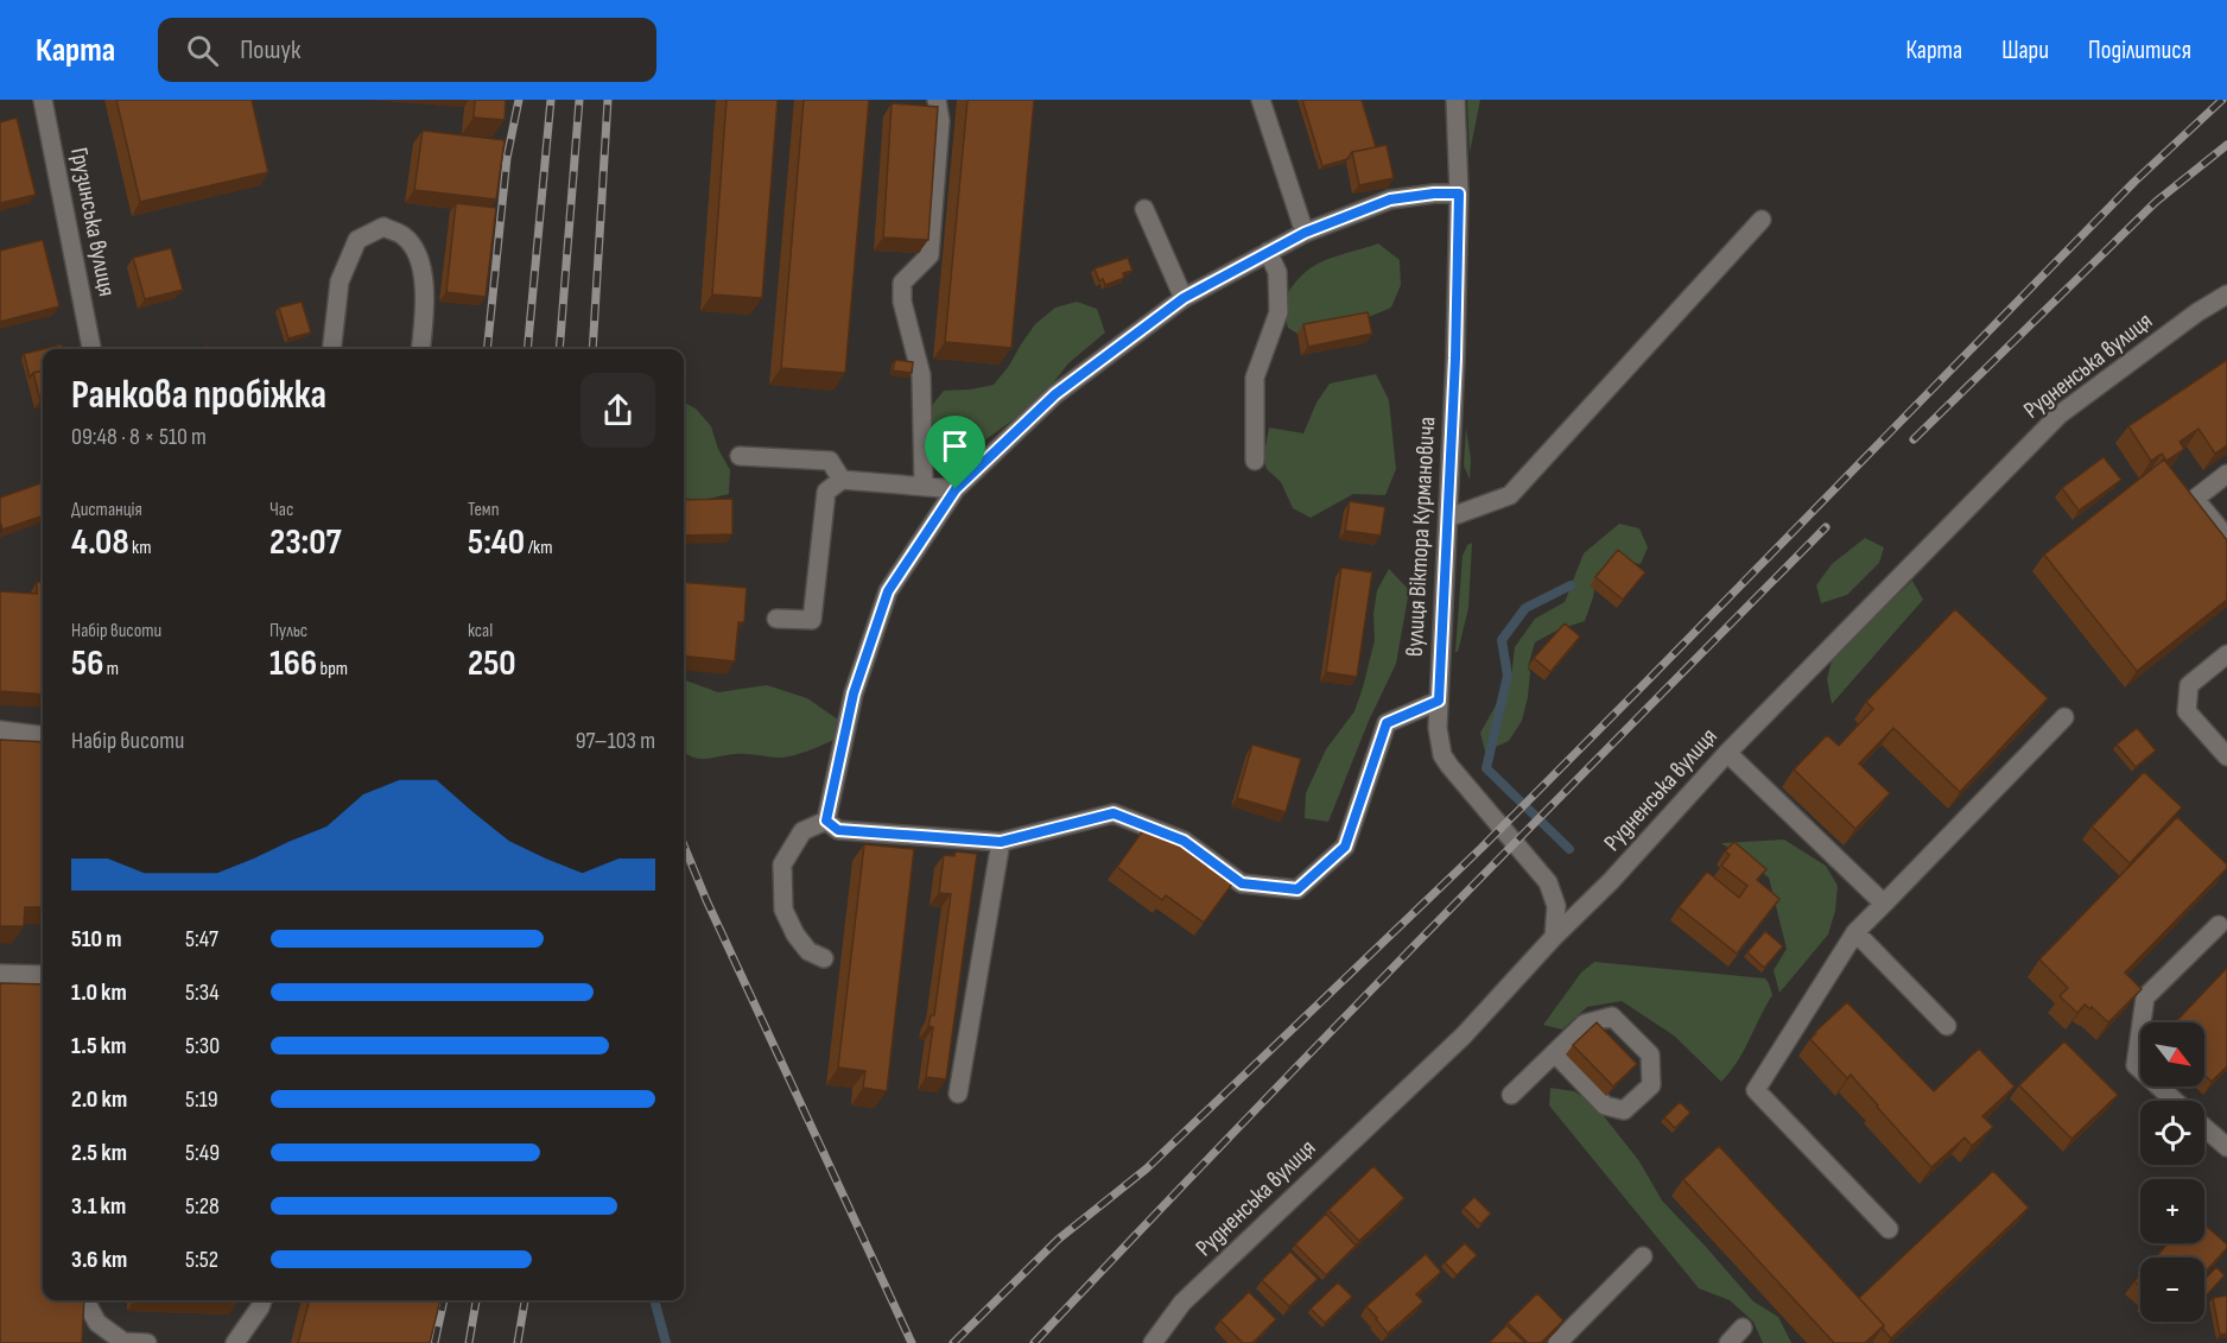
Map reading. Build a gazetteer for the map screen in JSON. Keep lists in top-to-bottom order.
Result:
{
  "streets": {
    "street": ["Грузинська вулиця", "Рудненська вулиця", "вулиця Віктора Курмановича"]
  },
  "crossings": [
    ["Рудненська вулиця", "вулиця Віктора Курмановича"]
  ],
  "north": "bottom right",
  "page": {
    "header": "Карта",
    "search": "Пошук",
    "nav": ["Карта", "Шари", "Поділитися"],
    "heading": ["Ранкова пробіжка", "09:48 · 8 × 510 m"],
    "stats": [
      ["Дистанція", "4.08 km"],
      ["Час", "23:07"],
      ["Темп", "5:40 /km"],
      ["Набір висоти", "56 m"],
      ["Пульс", "166 bpm"],
      ["kcal", "250"]
    ],
    "chart": ["Набір висоти", "97–103 m"],
    "list": [
      {
        "name": "510 m",
        "note": "5:47"
      },
      {
        "name": "1.0 km",
        "note": "5:34"
      },
      {
        "name": "1.5 km",
        "note": "5:30"
      },
      {
        "name": "2.0 km",
        "note": "5:19"
      },
      {
        "name": "2.5 km",
        "note": "5:49"
      },
      {
        "name": "3.1 km",
        "note": "5:28"
      },
      {
        "name": "3.6 km",
        "note": "5:52"
      }
    ],
    "map_buttons": ["+", "−"]
  }
}
